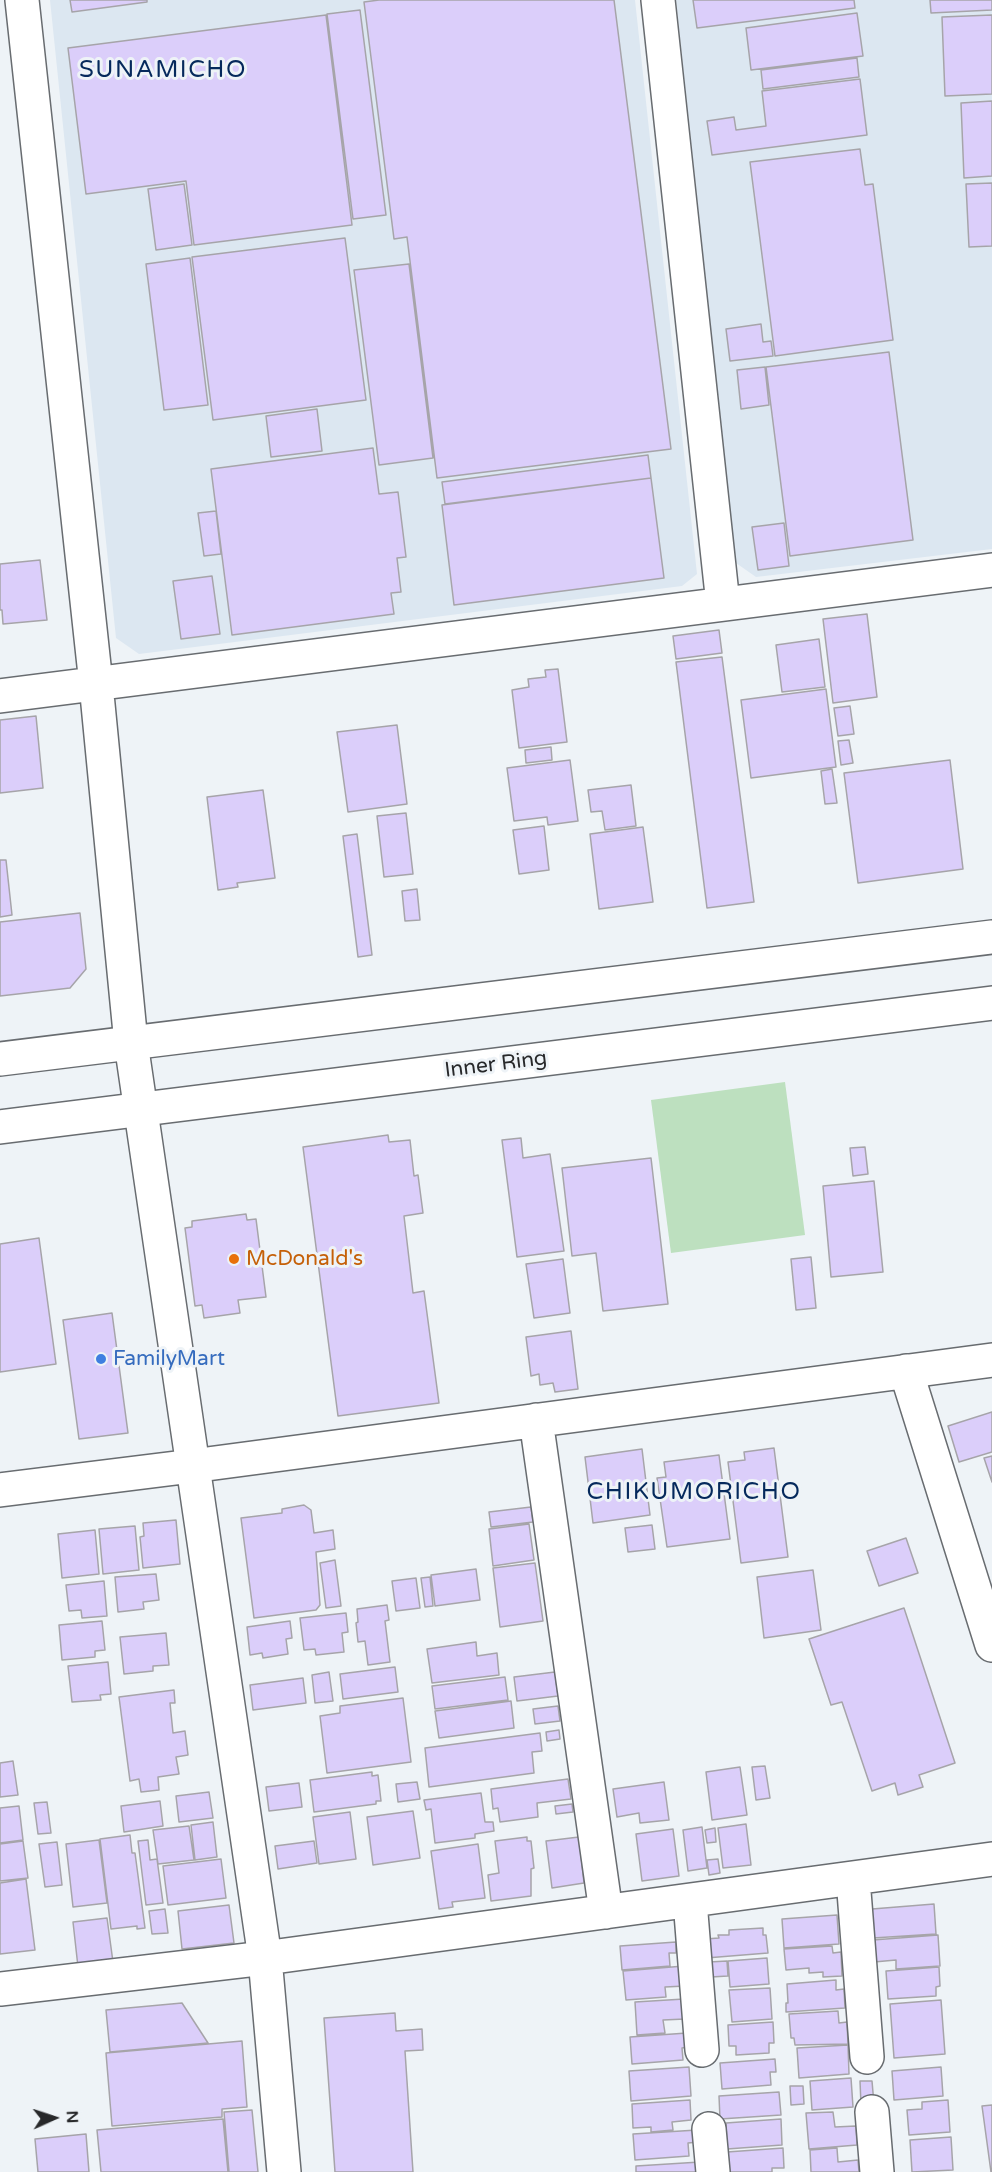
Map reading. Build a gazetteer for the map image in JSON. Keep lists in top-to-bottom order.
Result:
{
  "streets": {
    "street": ["Inner Ring"]
  },
  "districts": ["SUNAMICHO", "CHIKUMORICHO"],
  "places": ["McDonald's", "FamilyMart"],
  "north": "right"
}
